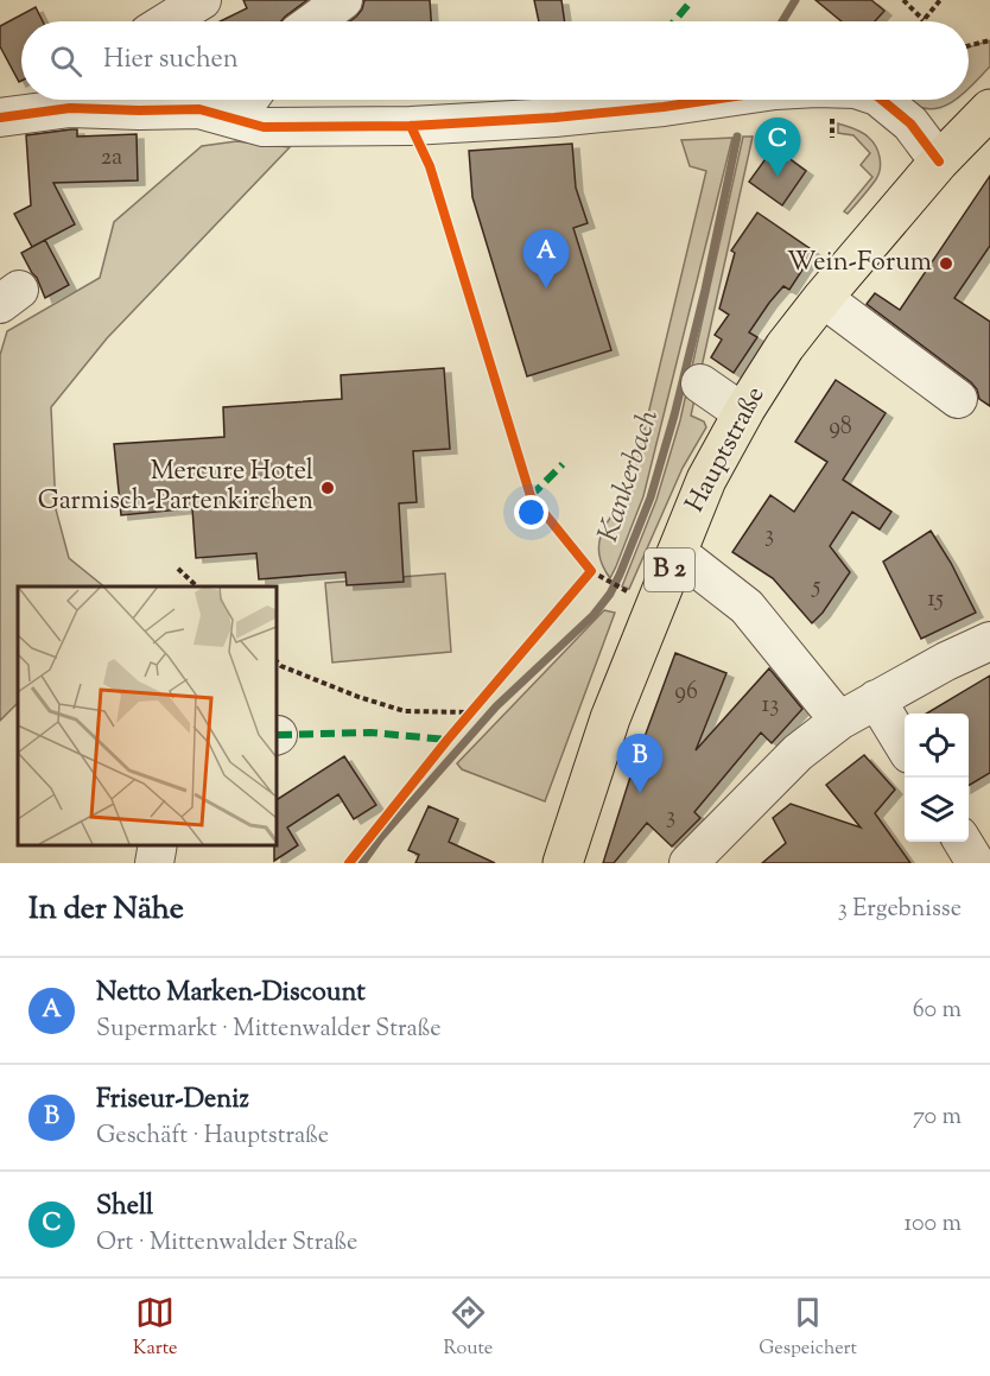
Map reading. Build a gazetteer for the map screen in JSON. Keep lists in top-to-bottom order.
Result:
{
  "streets": {
    "main road": ["Hauptstraße", "B 2"]
  },
  "crossings": [
    ["Hauptstraße", "B 2"]
  ],
  "water": ["Kankerbach"],
  "places": ["Wein-Forum", "Mercure Hotel Garmisch-Partenkirchen"],
  "house_numbers": [
    "2a",
    "98",
    "3",
    "5",
    "15",
    "96",
    "13",
    "3"
  ],
  "page": {
    "search": "Hier suchen",
    "pins": ["C", "A", "B"],
    "heading": ["In der Nähe", "3 Ergebnisse"],
    "list": [
      {
        "mark": "A",
        "name": "Netto Marken-Discount",
        "note": "Supermarkt · Mittenwalder Straße",
        "value": "60 m"
      },
      {
        "mark": "B",
        "name": "Friseur-Deniz",
        "note": "Geschäft · Hauptstraße",
        "value": "70 m"
      },
      {
        "mark": "C",
        "name": "Shell",
        "note": "Ort · Mittenwalder Straße",
        "value": "100 m"
      }
    ],
    "nav": ["Karte", "Route", "Gespeichert"]
  }
}
